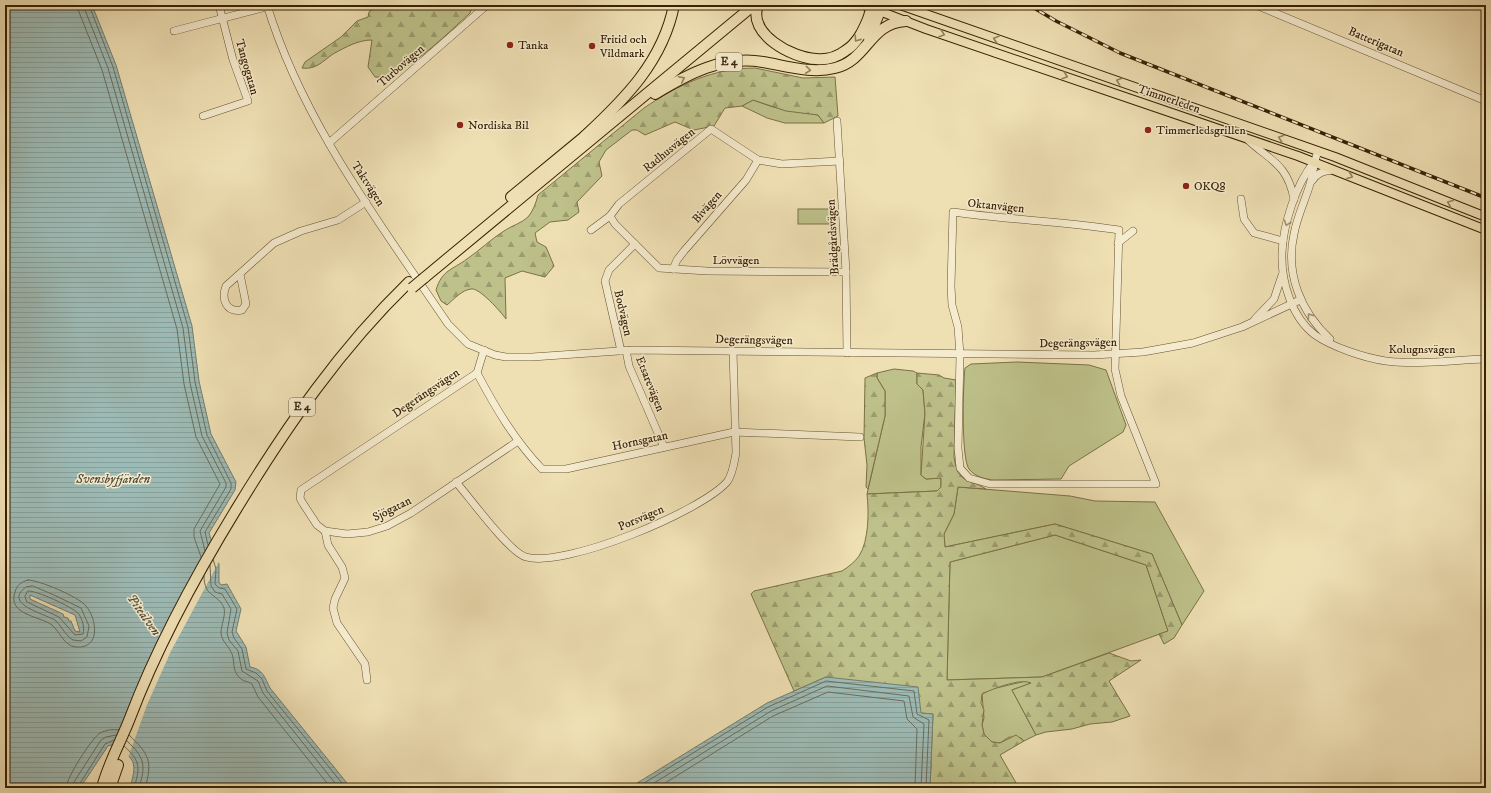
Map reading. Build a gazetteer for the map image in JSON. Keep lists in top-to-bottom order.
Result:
{
  "streets": {
    "highway": ["E 4"],
    "main road": ["Timmerleden"],
    "street": [
      "Batterigatan",
      "Turbovägen",
      "Tangogatan",
      "Radhusvägen",
      "Taktvägen",
      "Oktanvägen",
      "Bivägen",
      "Brädgårdsvägen",
      "Lövvägen",
      "Bodvägen",
      "Degerängsvägen",
      "Kolugnsvägen",
      "Etsarevägen",
      "Hornsgatan",
      "Sjögatan",
      "Porsvägen"
    ]
  },
  "crossings": [
    ["E 4", "Timmerleden"],
    ["Turbovägen", "Taktvägen"],
    ["Timmerleden", "Kolugnsvägen"],
    ["Radhusvägen", "Bivägen"],
    ["Radhusvägen", "Brädgårdsvägen"],
    ["Taktvägen", "Degerängsvägen"],
    ["Oktanvägen", "Degerängsvägen"],
    ["Bivägen", "Lövvägen"],
    ["Brädgårdsvägen", "Lövvägen"],
    ["Brädgårdsvägen", "Degerängsvägen"],
    ["Lövvägen", "Bodvägen"],
    ["Bodvägen", "Degerängsvägen"],
    ["Bodvägen", "Etsarevägen"],
    ["Degerängsvägen", "Kolugnsvägen"],
    ["Degerängsvägen", "Etsarevägen"],
    ["Degerängsvägen", "Hornsgatan"],
    ["Degerängsvägen", "Sjögatan"],
    ["Degerängsvägen", "Porsvägen"],
    ["Etsarevägen", "Hornsgatan"],
    ["Hornsgatan", "Sjögatan"],
    ["Hornsgatan", "Porsvägen"],
    ["Sjögatan", "Porsvägen"]
  ],
  "water": ["Svensbyfjärden", "Piteälven"],
  "places": [
    "Tanka",
    "Fritid och Vildmark",
    "Nordiska Bil",
    "Timmerledsgrillen",
    "OKQ8"
  ]
}
